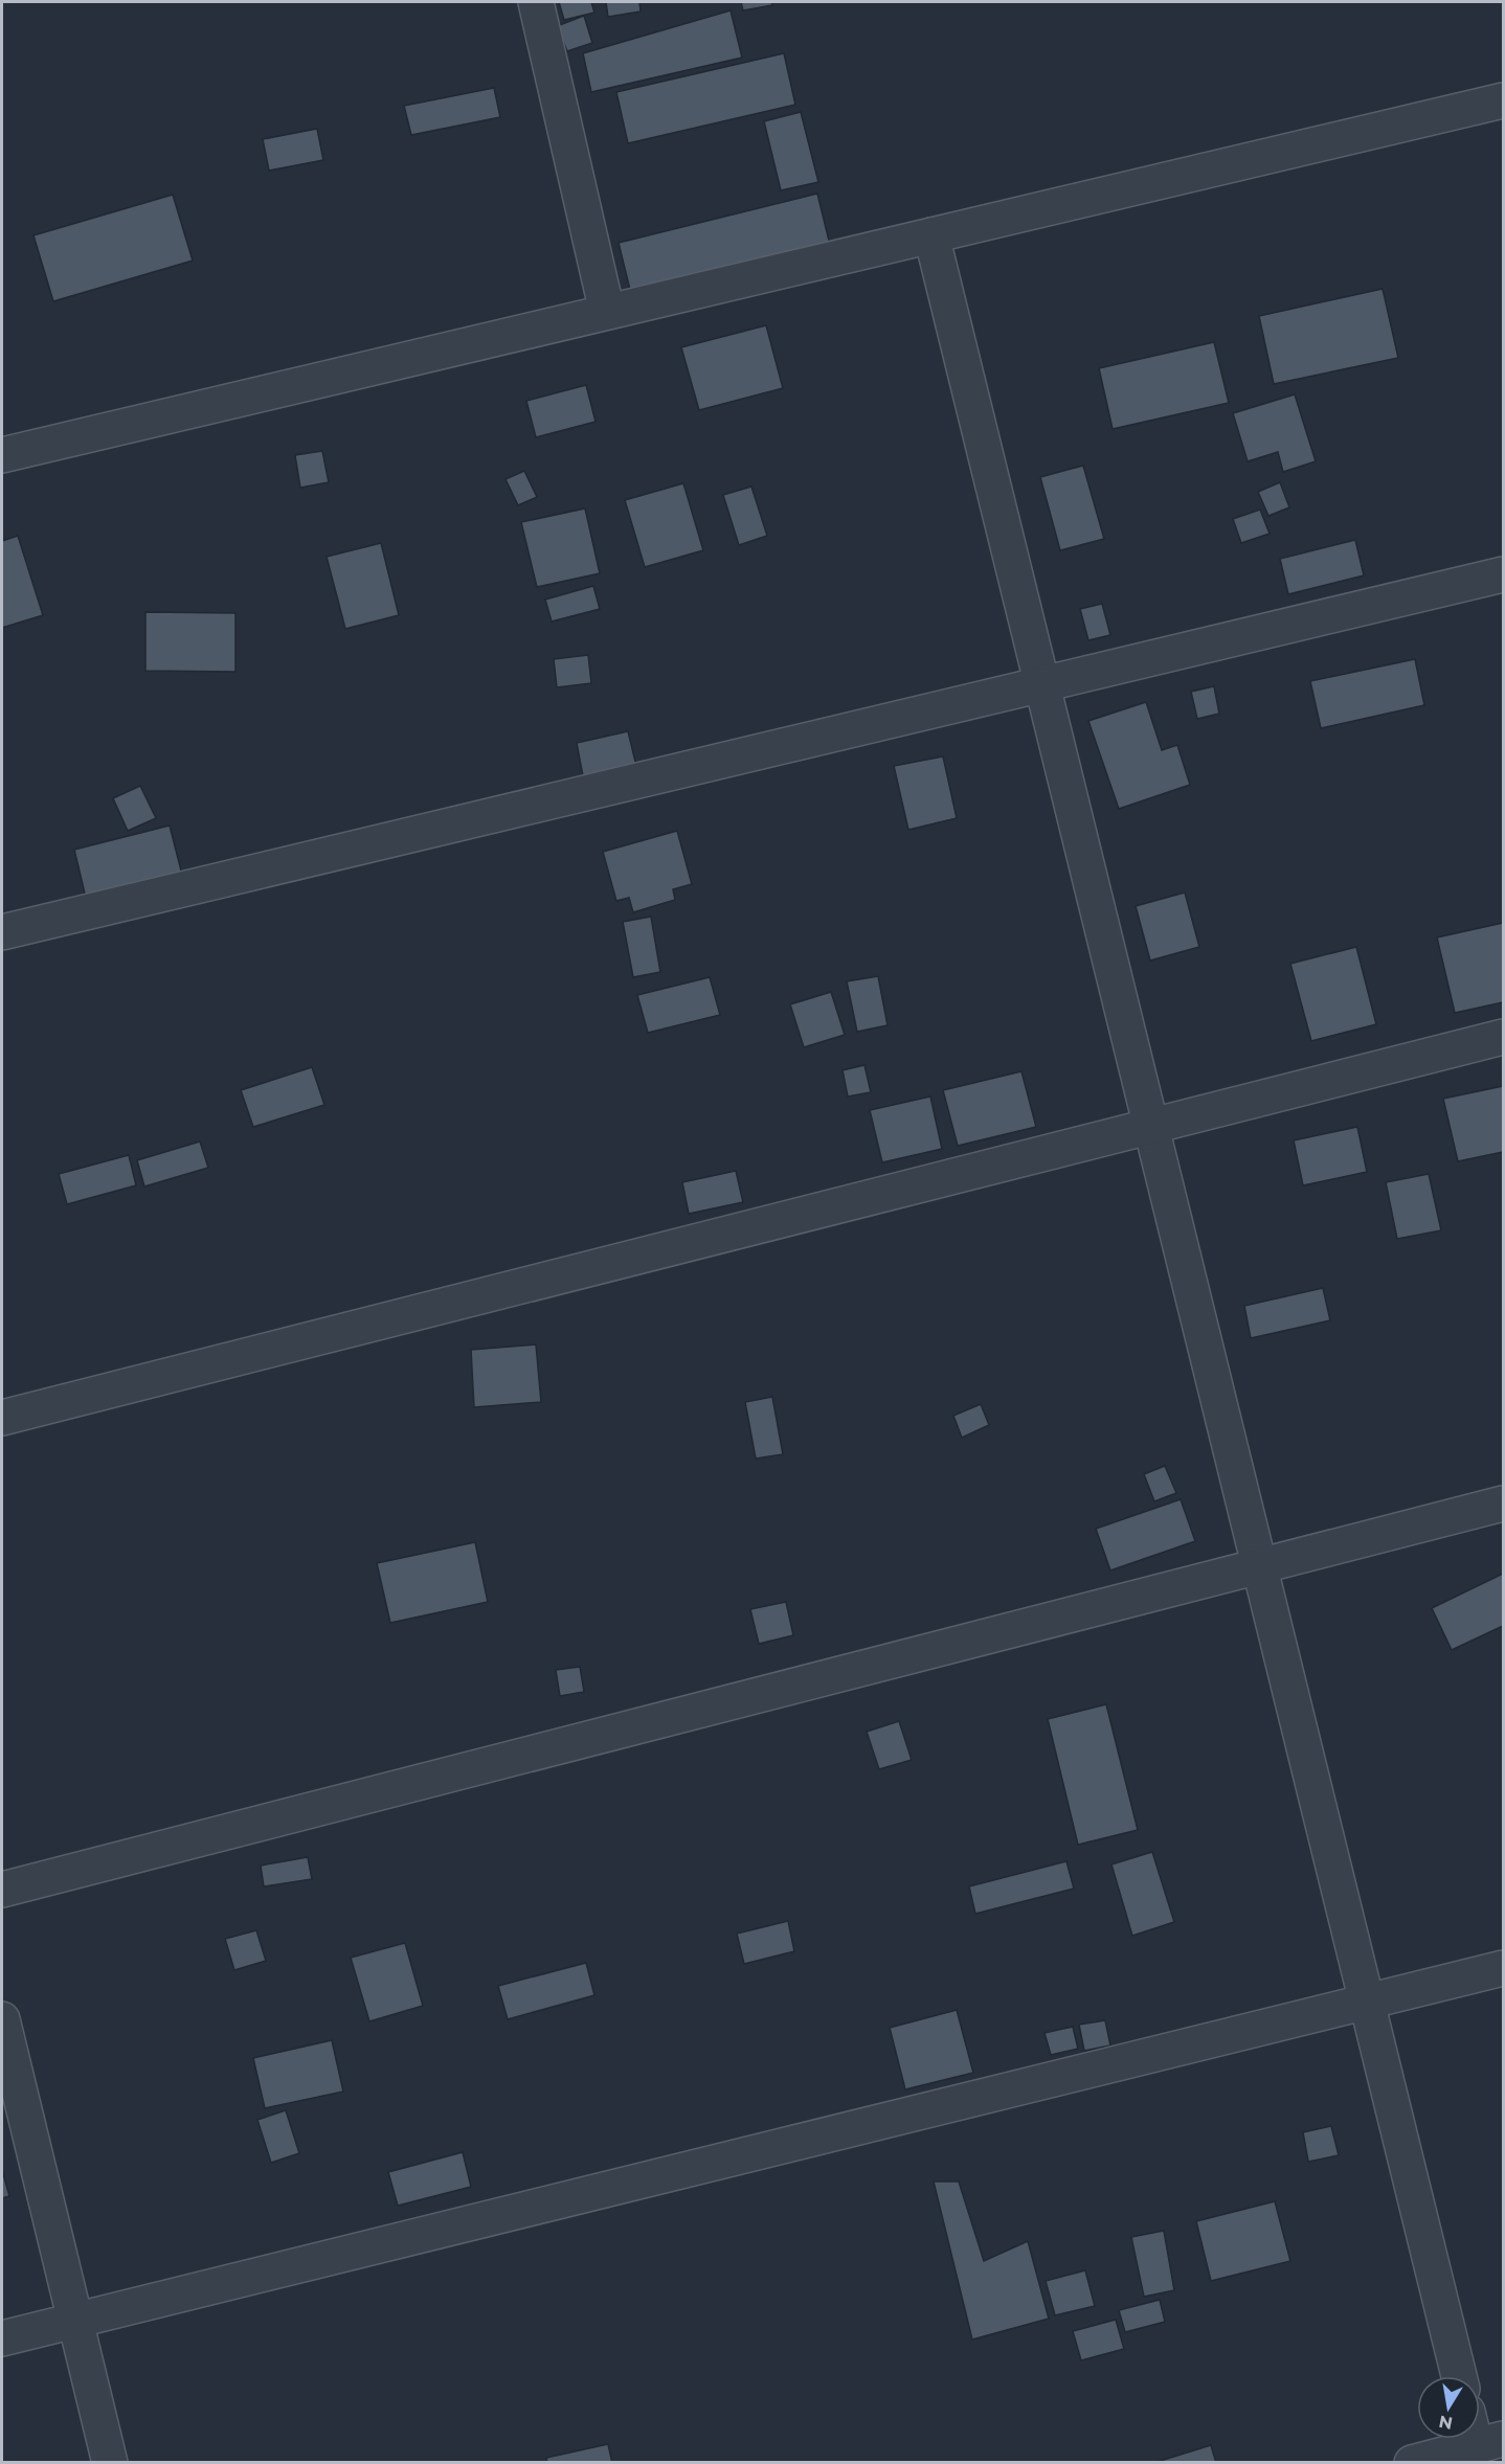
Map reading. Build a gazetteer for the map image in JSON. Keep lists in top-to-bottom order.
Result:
{
  "north": "bottom"
}
